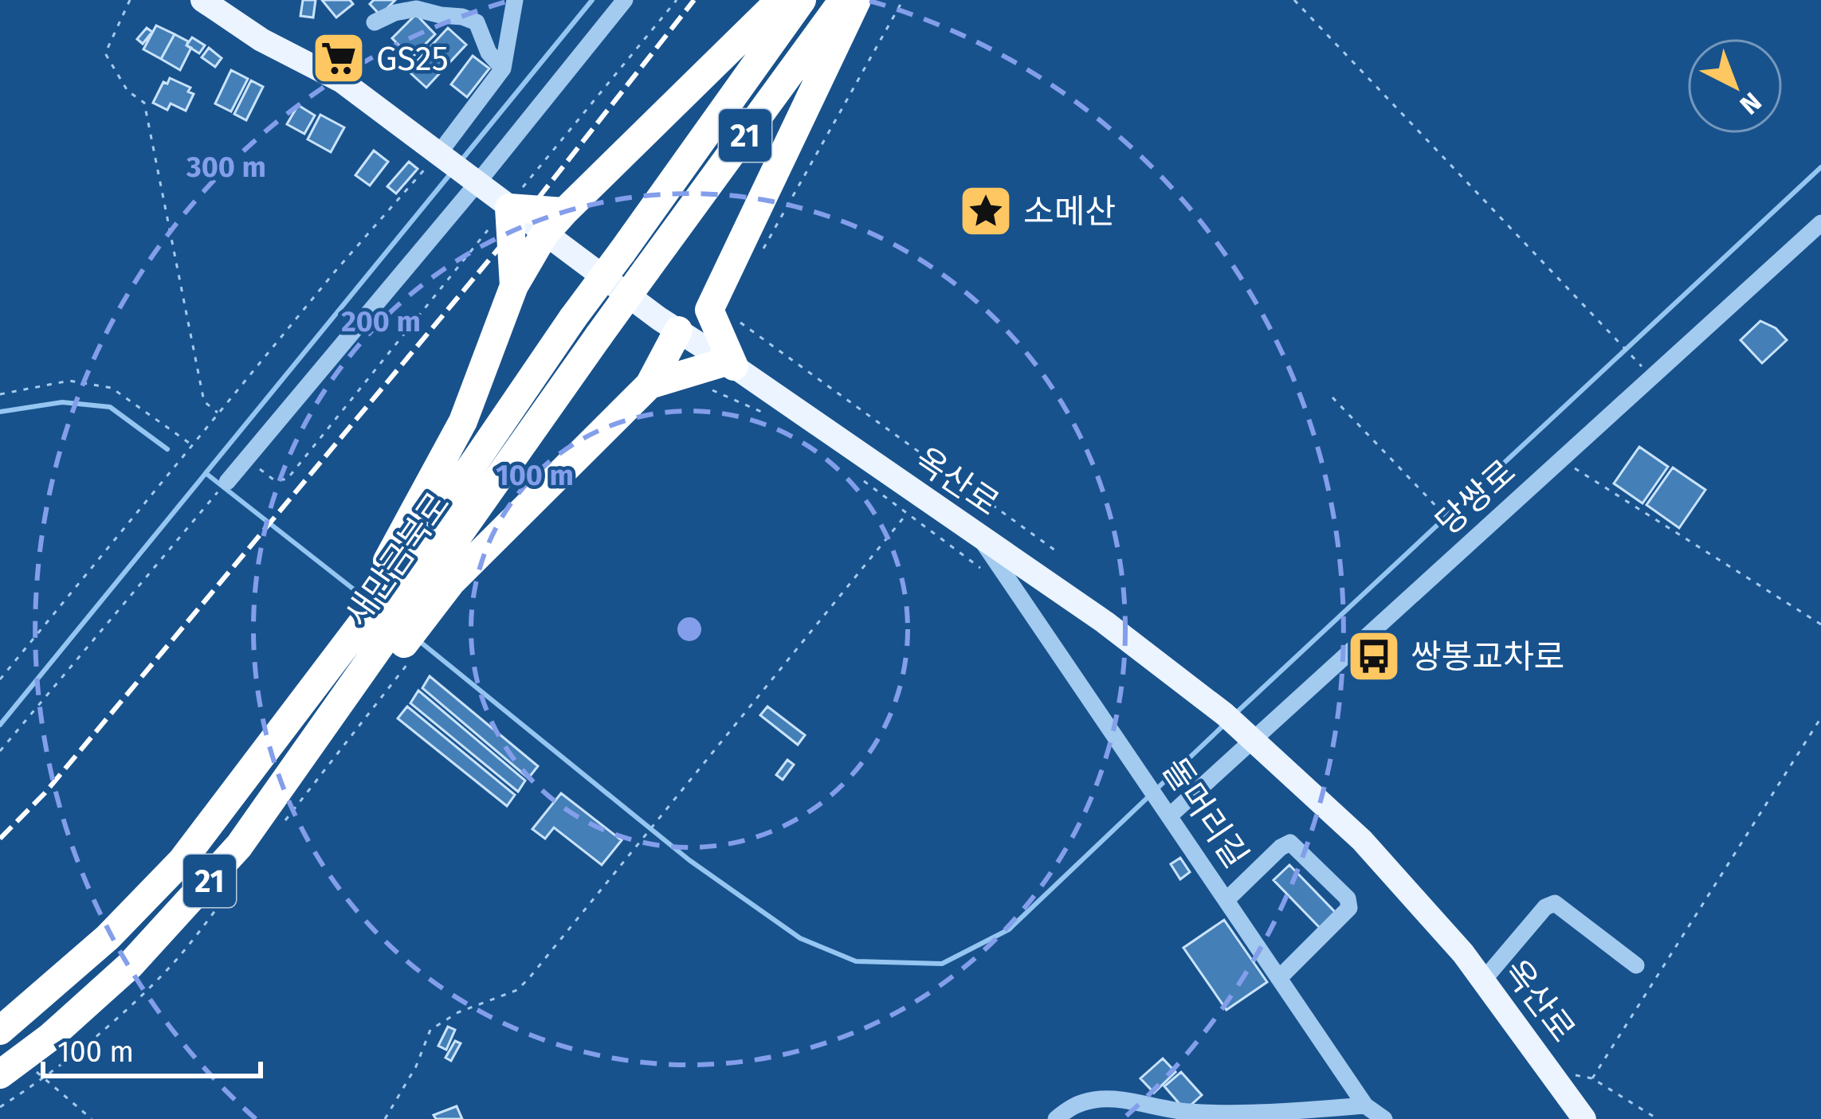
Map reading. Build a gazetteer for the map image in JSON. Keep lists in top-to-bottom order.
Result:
{
  "streets": {
    "highway": ["21", "새만금북로"],
    "main road": ["옥산로"],
    "street": ["당쌍로", "돌머리길"]
  },
  "crossings": [
    ["21", "새만금북로"],
    ["옥산로", "당쌍로"],
    ["옥산로", "돌머리길"],
    ["당쌍로", "돌머리길"]
  ],
  "places": {
    "supermarket": ["GS25"],
    "place": ["소메산"],
    "bus stop": ["쌍봉교차로"]
  },
  "scale_bar": "100 m",
  "north": "bottom right",
  "rings": ["300 m", "200 m", "100 m"]
}
